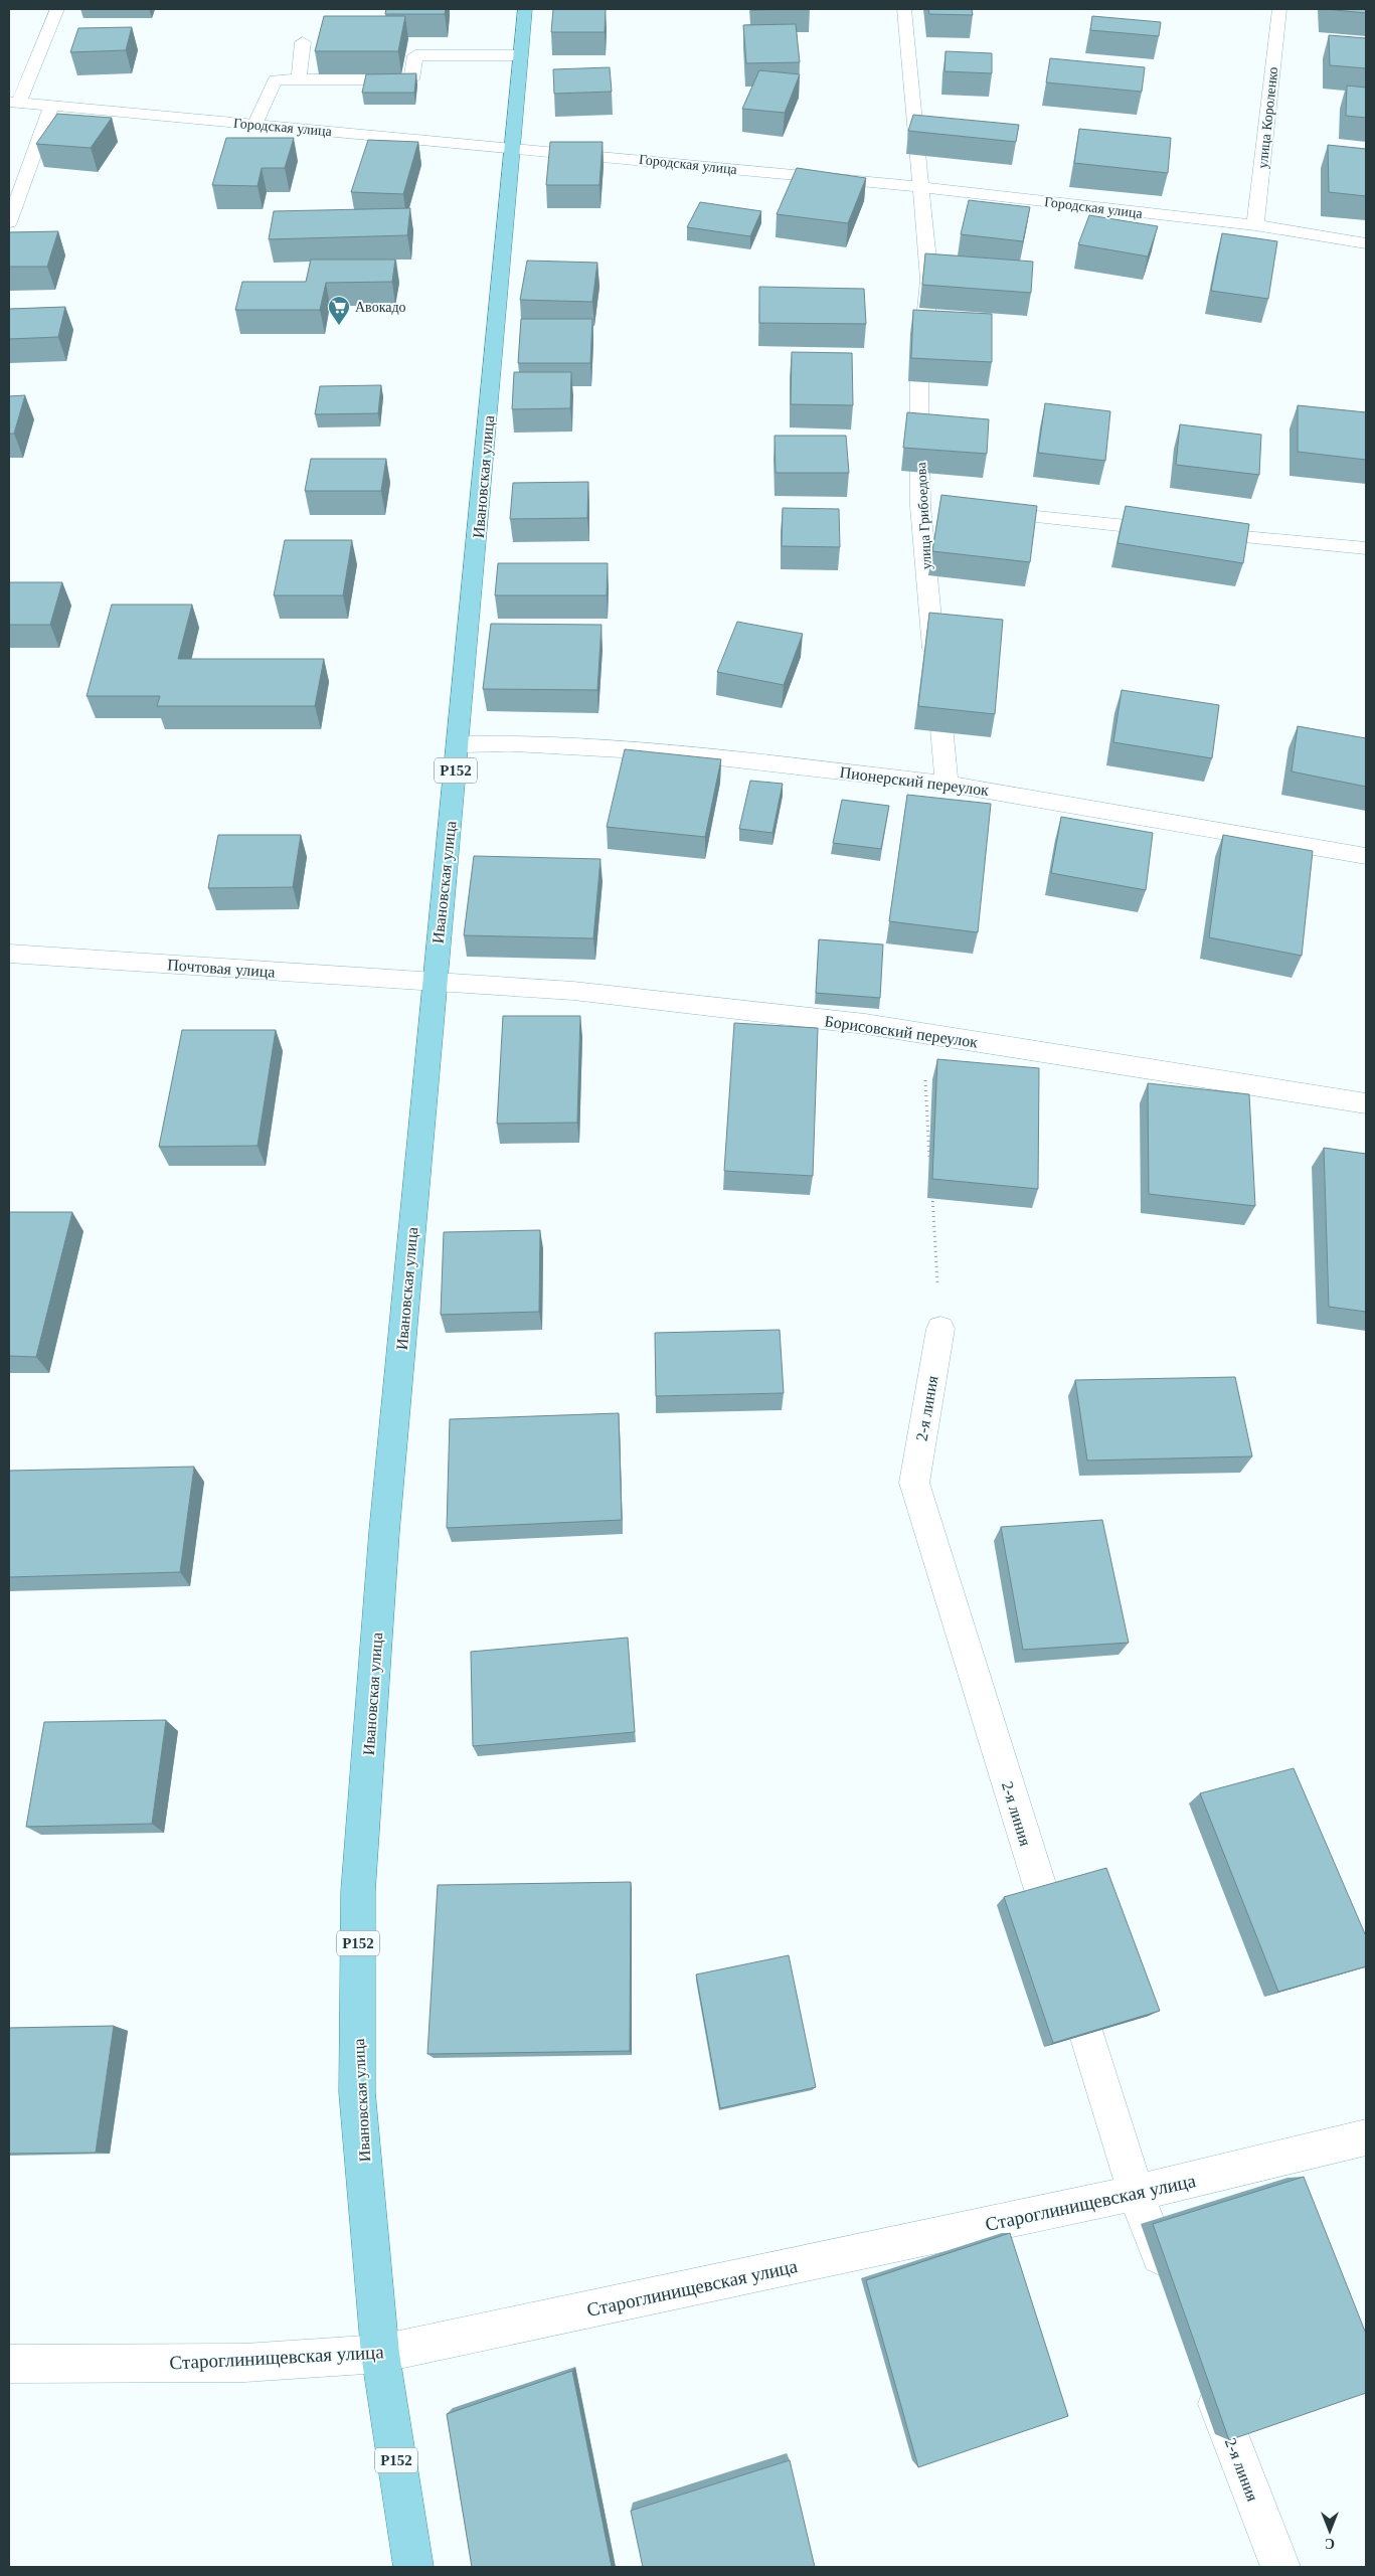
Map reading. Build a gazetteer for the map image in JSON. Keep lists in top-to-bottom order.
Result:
{
  "streets": {
    "main road": ["Ивановская улица", "Р152"],
    "street": [
      "улица Короленко",
      "Городская улица",
      "улица Грибоедова",
      "Пионерский переулок",
      "Почтовая улица",
      "Борисовский переулок",
      "2-я линия",
      "Староглинищевская улица"
    ]
  },
  "crossings": [
    ["улица Короленко", "Городская улица"],
    ["Городская улица", "Ивановская улица"],
    ["Городская улица", "улица Грибоедова"],
    ["Ивановская улица", "Пионерский переулок"],
    ["Ивановская улица", "Почтовая улица"],
    ["Ивановская улица", "Борисовский переулок"],
    ["Ивановская улица", "Староглинищевская улица"],
    ["улица Грибоедова", "Пионерский переулок"],
    ["Почтовая улица", "Борисовский переулок"],
    ["2-я линия", "Староглинищевская улица"]
  ],
  "places": {
    "supermarket": ["Авокадо"]
  },
  "north": "bottom"
}
